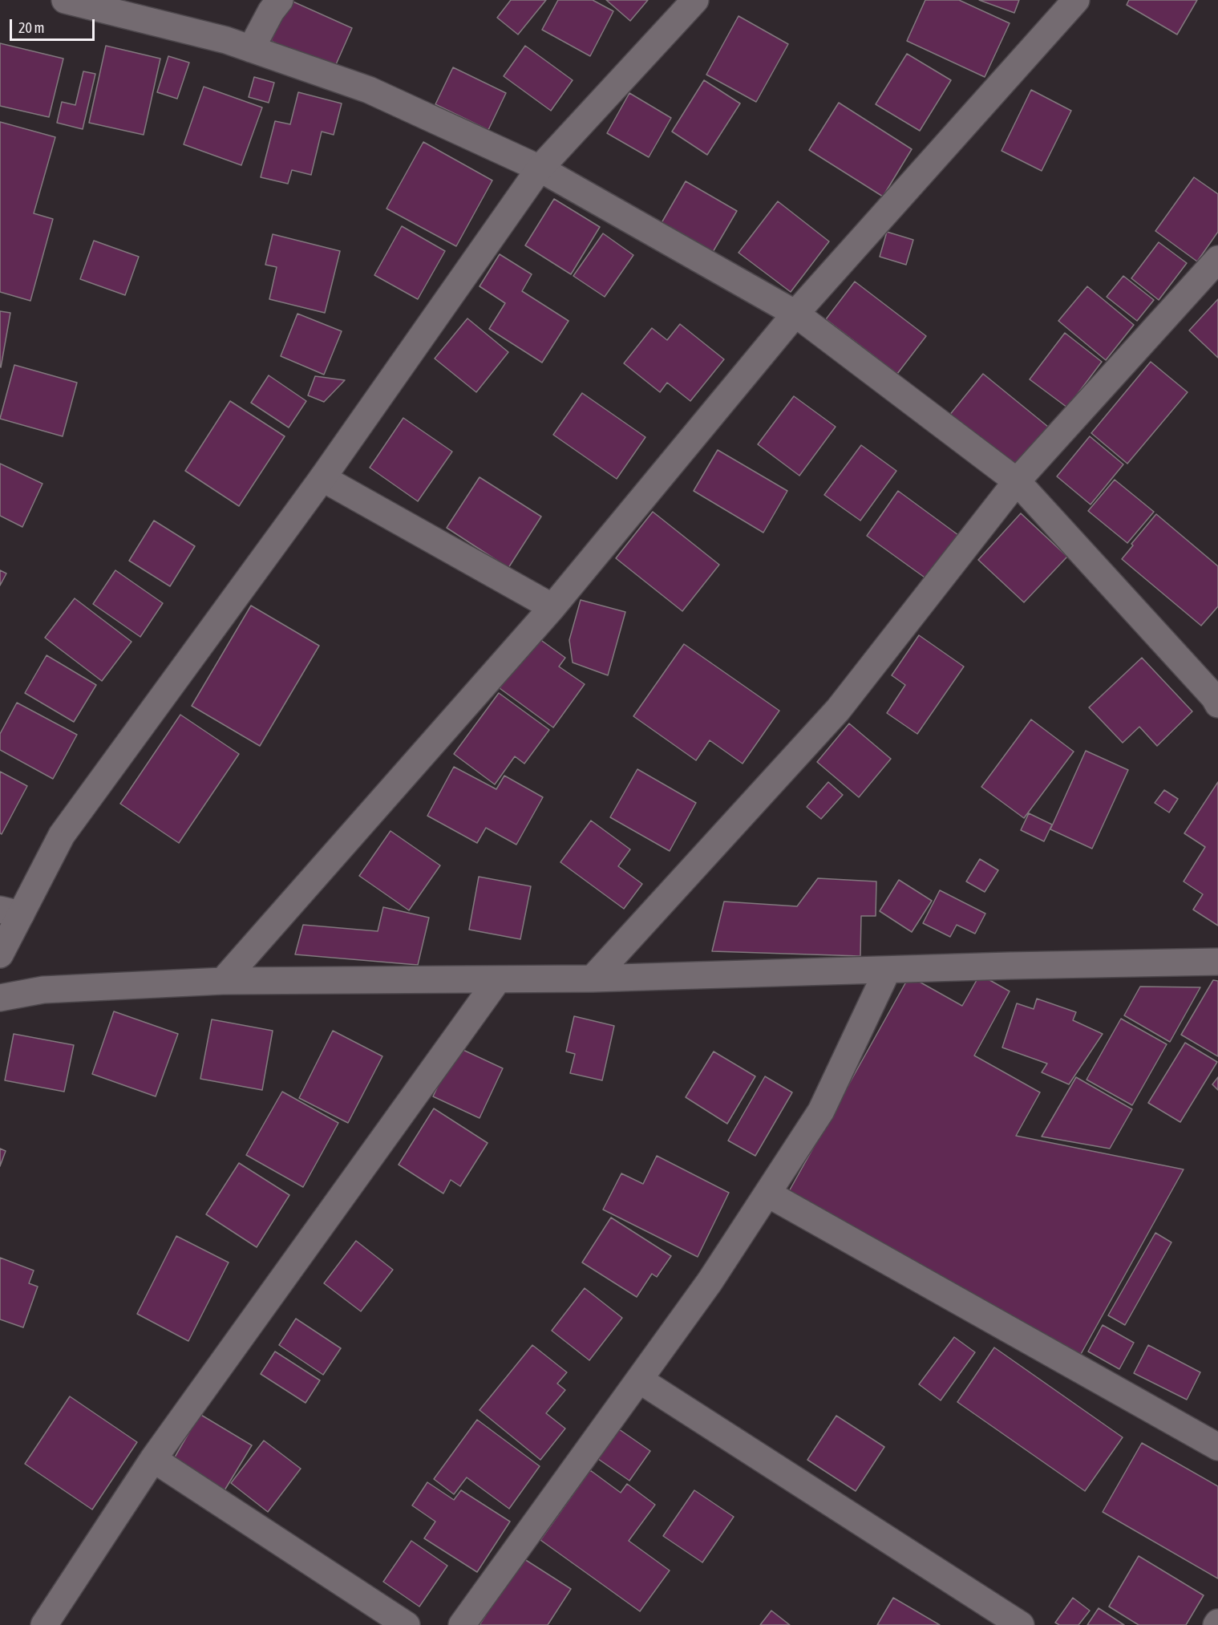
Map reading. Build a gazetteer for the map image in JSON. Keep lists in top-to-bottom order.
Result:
{
  "scale_bar": "20 m"
}
